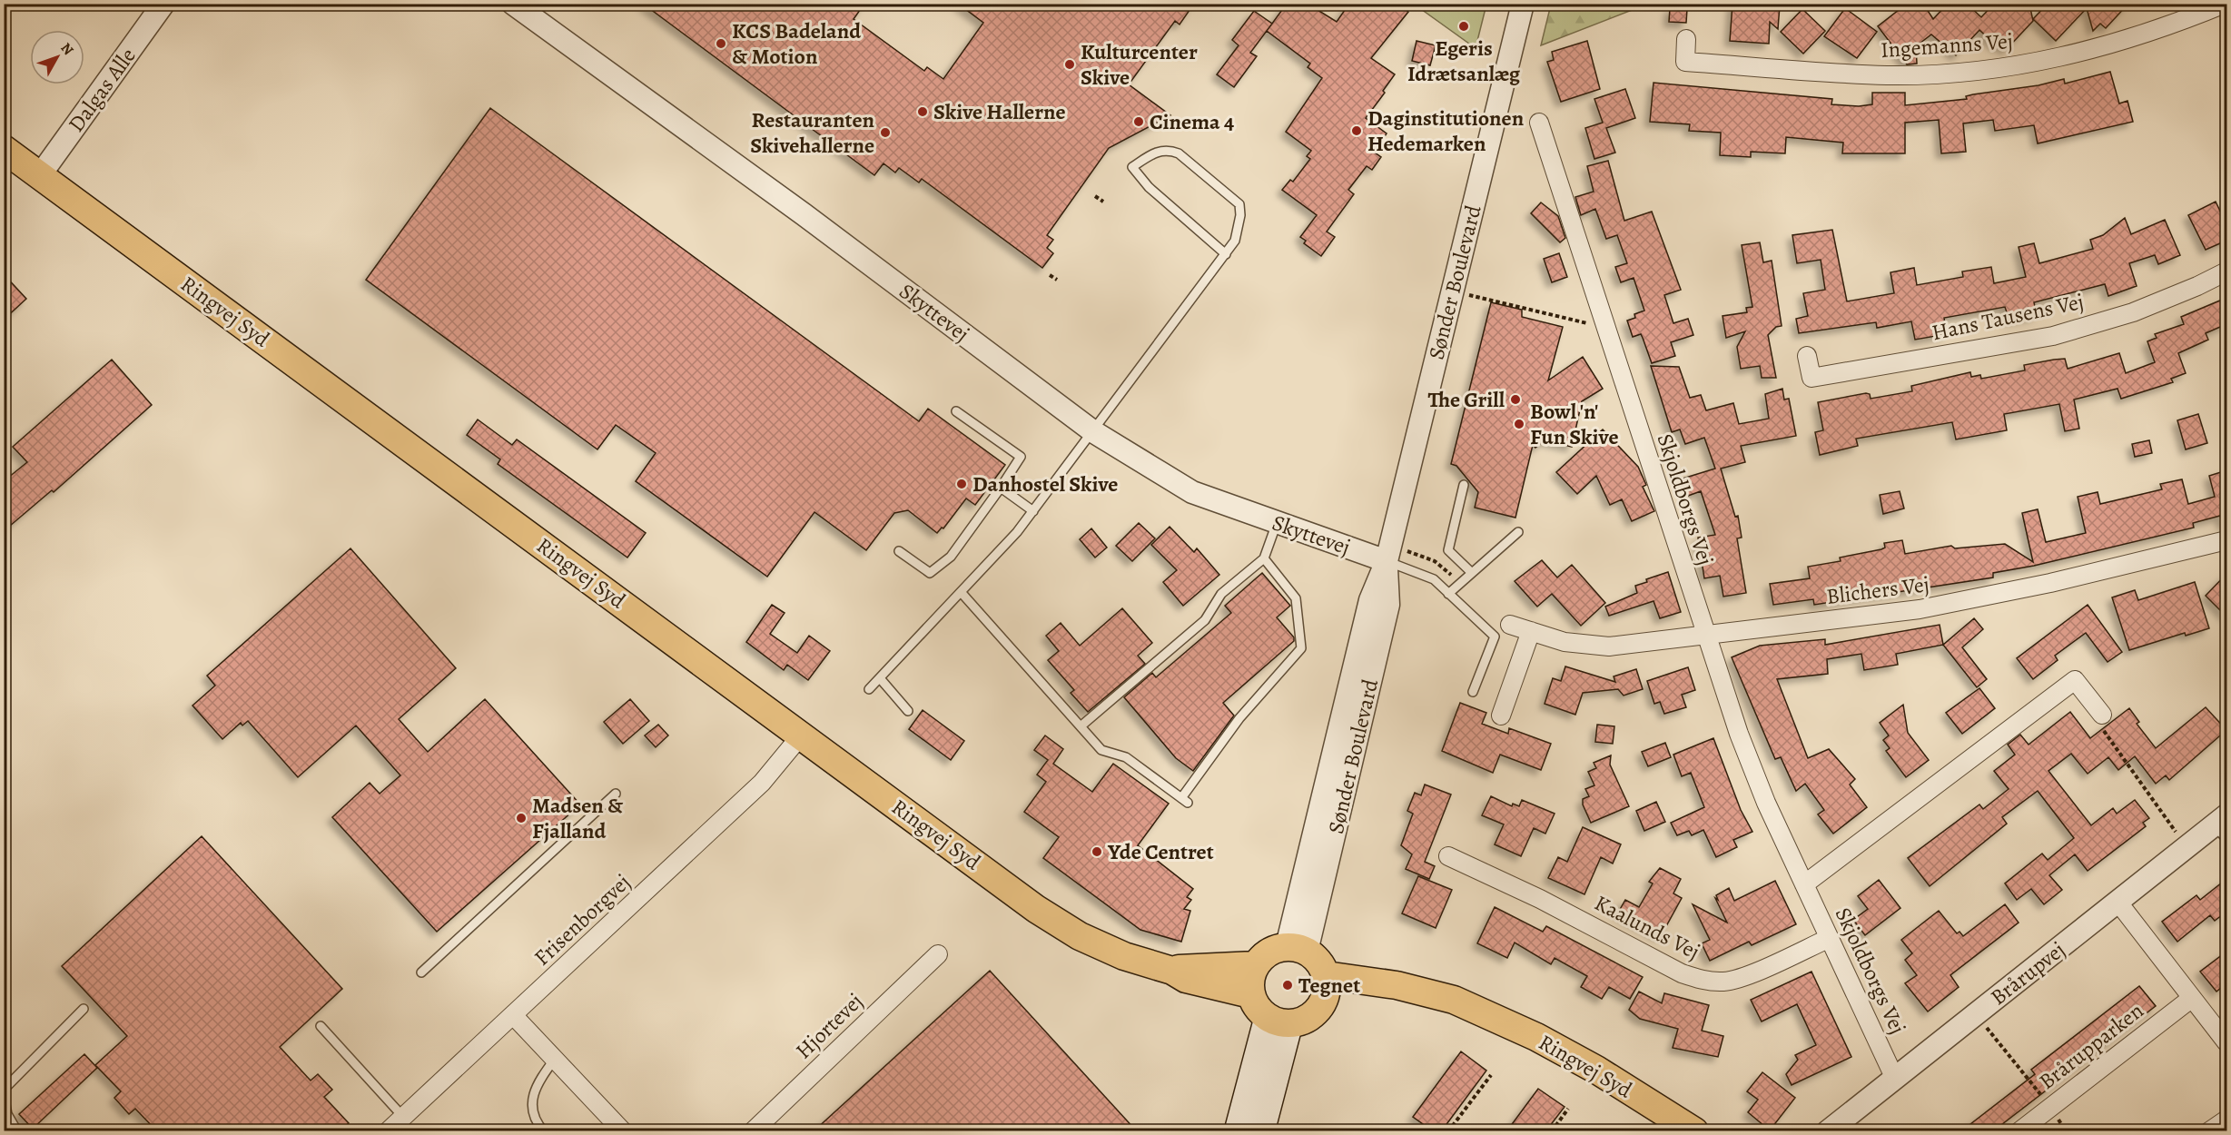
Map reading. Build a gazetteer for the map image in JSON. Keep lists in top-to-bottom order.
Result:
{
  "streets": {
    "main road": ["Ringvej Syd"],
    "street": [
      "Ingemanns Vej",
      "Dalgas Alle",
      "Sønder Boulevard",
      "Skyttevej",
      "Hans Tausens Vej",
      "Skjoldborgs Vej",
      "Blichers Vej",
      "Frisenborgvej",
      "Kaalunds Vej",
      "Brårupvej",
      "Hjortevej",
      "Brårupparken"
    ]
  },
  "crossings": [
    ["Dalgas Alle", "Ringvej Syd"],
    ["Sønder Boulevard", "Ringvej Syd"],
    ["Sønder Boulevard", "Skyttevej"],
    ["Ringvej Syd", "Frisenborgvej"],
    ["Skjoldborgs Vej", "Blichers Vej"],
    ["Skjoldborgs Vej", "Kaalunds Vej"],
    ["Skjoldborgs Vej", "Brårupvej"]
  ],
  "places": [
    "Egeris Idrætsanlæg",
    "KCS Badeland & Motion",
    "Kulturcenter Skive",
    "Skive Hallerne",
    "Cinema 4",
    "Daginstitutionen Hedemarken",
    "Restauranten Skivehallerne",
    "The Grill",
    "Bowl 'n' Fun Skive",
    "Danhostel Skive",
    "Madsen & Fjalland",
    "Yde Centret",
    "Tegnet"
  ],
  "north": "top right"
}
